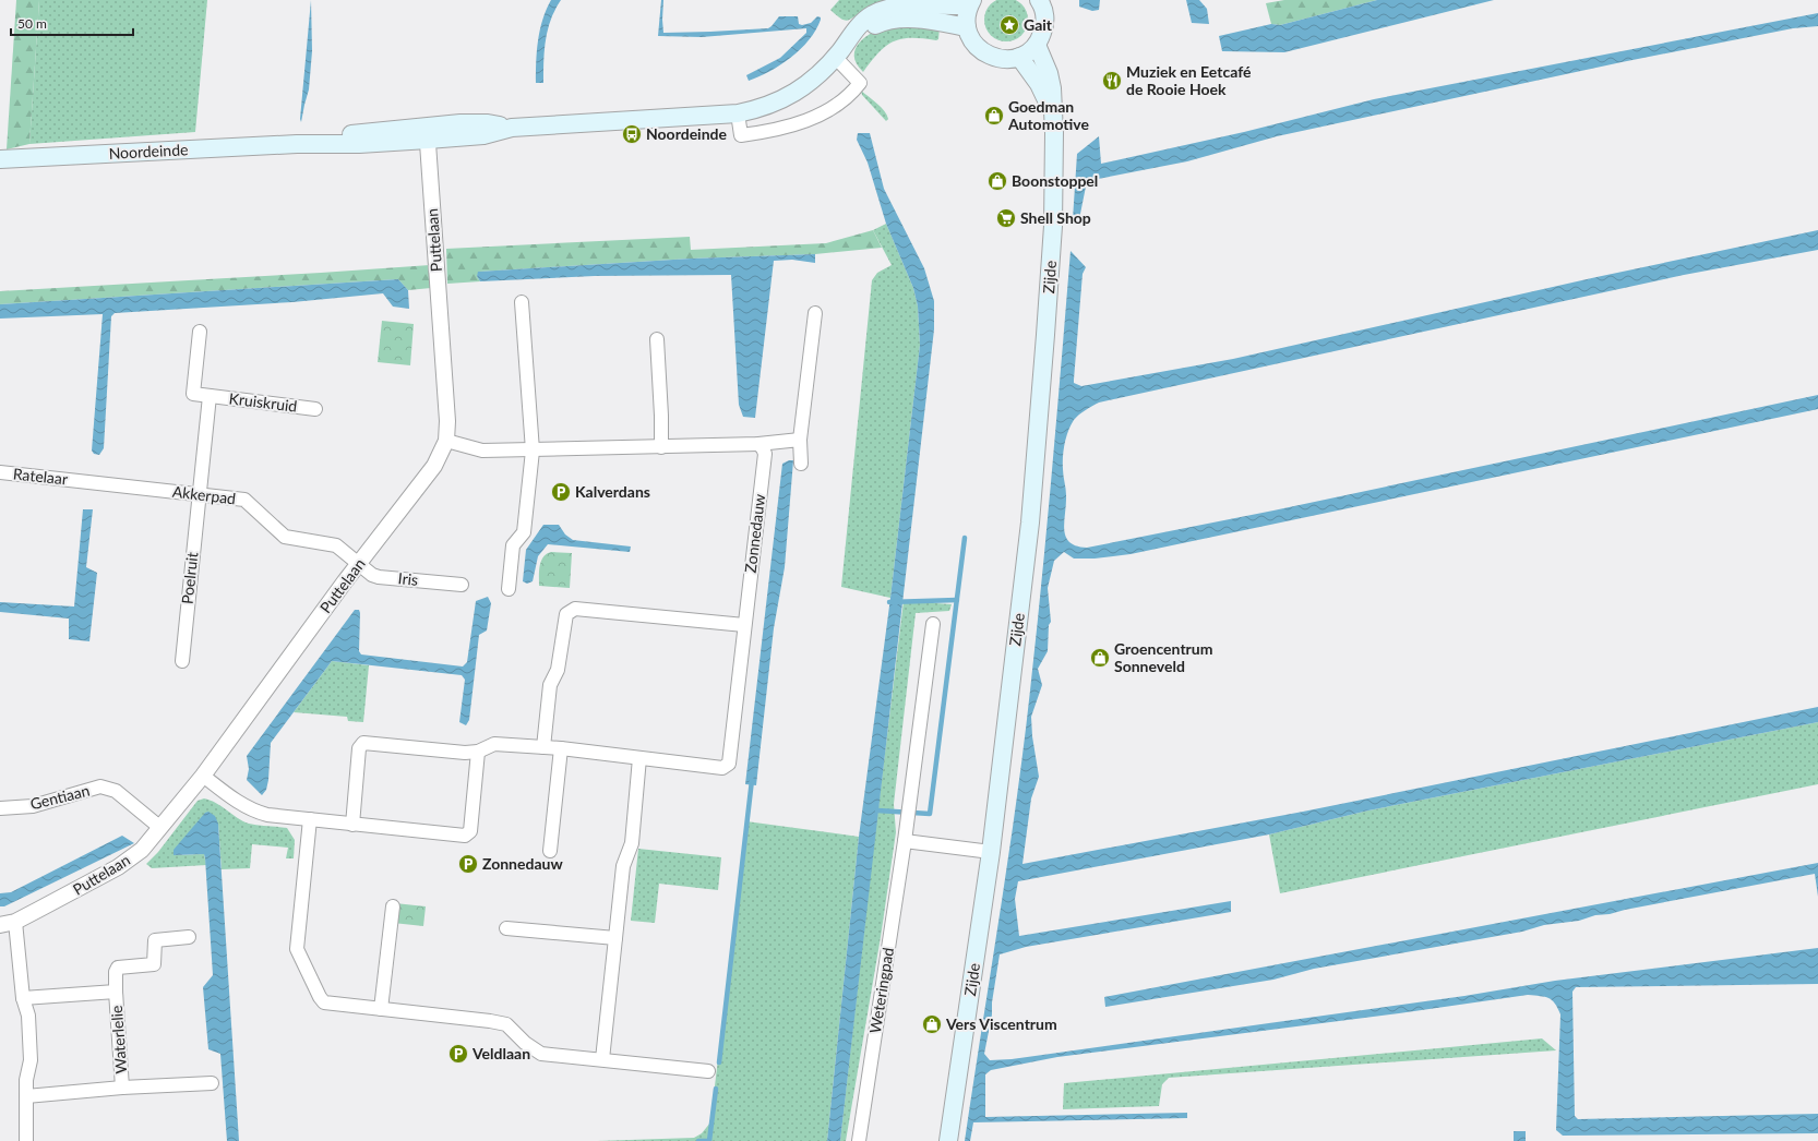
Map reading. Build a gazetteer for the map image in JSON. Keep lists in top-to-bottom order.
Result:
{
  "streets": {
    "main road": ["Noordeinde", "Zijde"],
    "street": [
      "Puttelaan",
      "Kruiskruid",
      "Ratelaar",
      "Akkerpad",
      "Zonnedauw",
      "Poelruit",
      "Iris",
      "Gentiaan",
      "Weteringpad",
      "Waterlelie"
    ]
  },
  "crossings": [
    ["Noordeinde", "Puttelaan"],
    ["Puttelaan", "Akkerpad"],
    ["Puttelaan", "Iris"],
    ["Puttelaan", "Gentiaan"],
    ["Kruiskruid", "Akkerpad"],
    ["Kruiskruid", "Poelruit"],
    ["Ratelaar", "Akkerpad"],
    ["Akkerpad", "Poelruit"],
    ["Akkerpad", "Iris"]
  ],
  "places": {
    "place": ["Gait"],
    "restaurant": ["Muziek en Eetcafé de Rooie Hoek"],
    "shop": [
      "Goedman Automotive",
      "Boonstoppel",
      "Groencentrum Sonneveld",
      "Vers Viscentrum"
    ],
    "bus stop": ["Noordeinde"],
    "supermarket": ["Shell Shop"],
    "parking": ["Kalverdans", "Zonnedauw", "Veldlaan"]
  },
  "scale_bar": "50 m"
}
